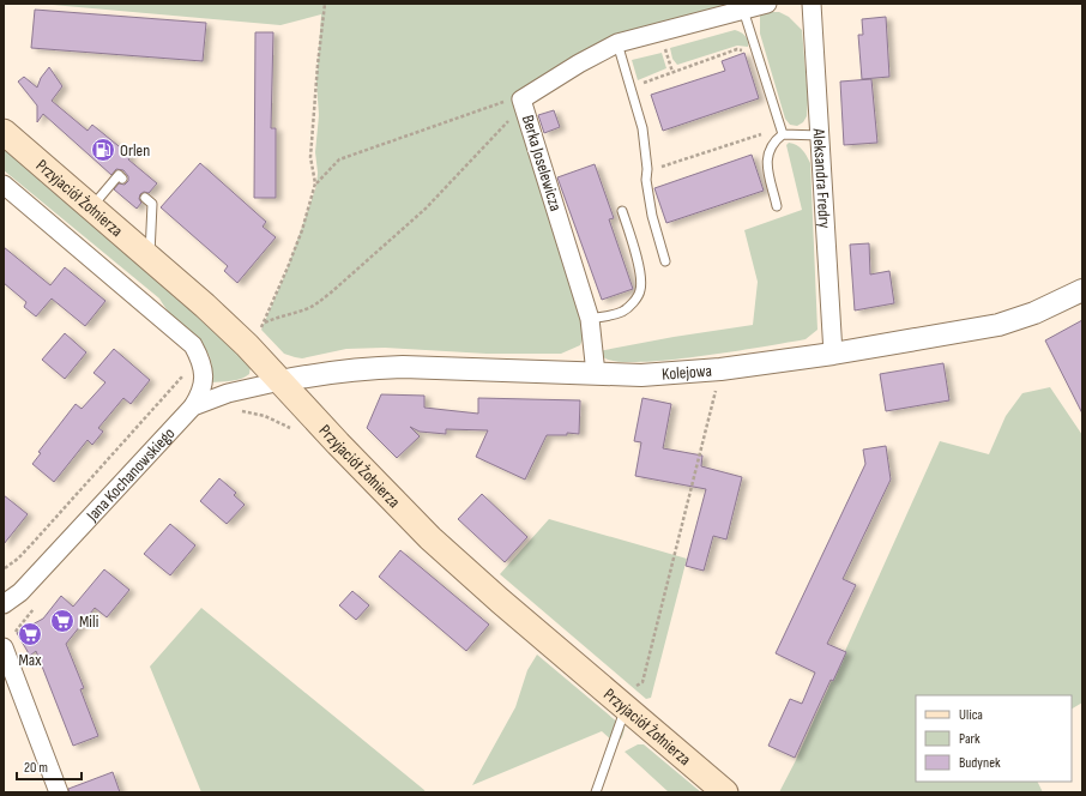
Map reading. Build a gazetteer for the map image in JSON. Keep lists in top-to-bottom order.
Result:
{
  "streets": {
    "main road": ["Przyjaciół Żołnierza"],
    "street": [
      "Berka Joselewicza",
      "Aleksandra Fredry",
      "Kolejowa",
      "Jana Kochanowskiego"
    ]
  },
  "crossings": [
    ["Berka Joselewicza", "Kolejowa"],
    ["Aleksandra Fredry", "Kolejowa"],
    ["Przyjaciół Żołnierza", "Kolejowa"],
    ["Przyjaciół Żołnierza", "Jana Kochanowskiego"],
    ["Kolejowa", "Jana Kochanowskiego"]
  ],
  "places": {
    "fuel station": ["Orlen"],
    "supermarket": ["Mili", "Max"]
  },
  "legend": ["Ulica", "Park", "Budynek"],
  "scale_bar": "20 m"
}
